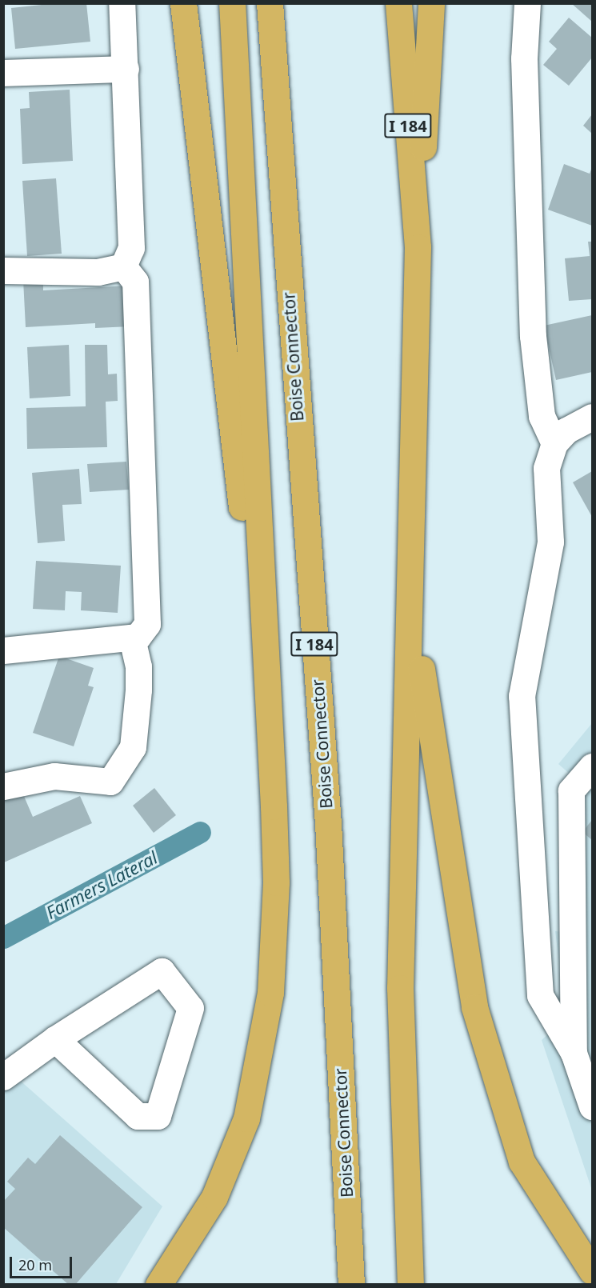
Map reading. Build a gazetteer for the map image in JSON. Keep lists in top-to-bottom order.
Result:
{
  "streets": {
    "highway": ["I 184", "Boise Connector"]
  },
  "water": ["Farmers Lateral"],
  "scale_bar": "20 m"
}
